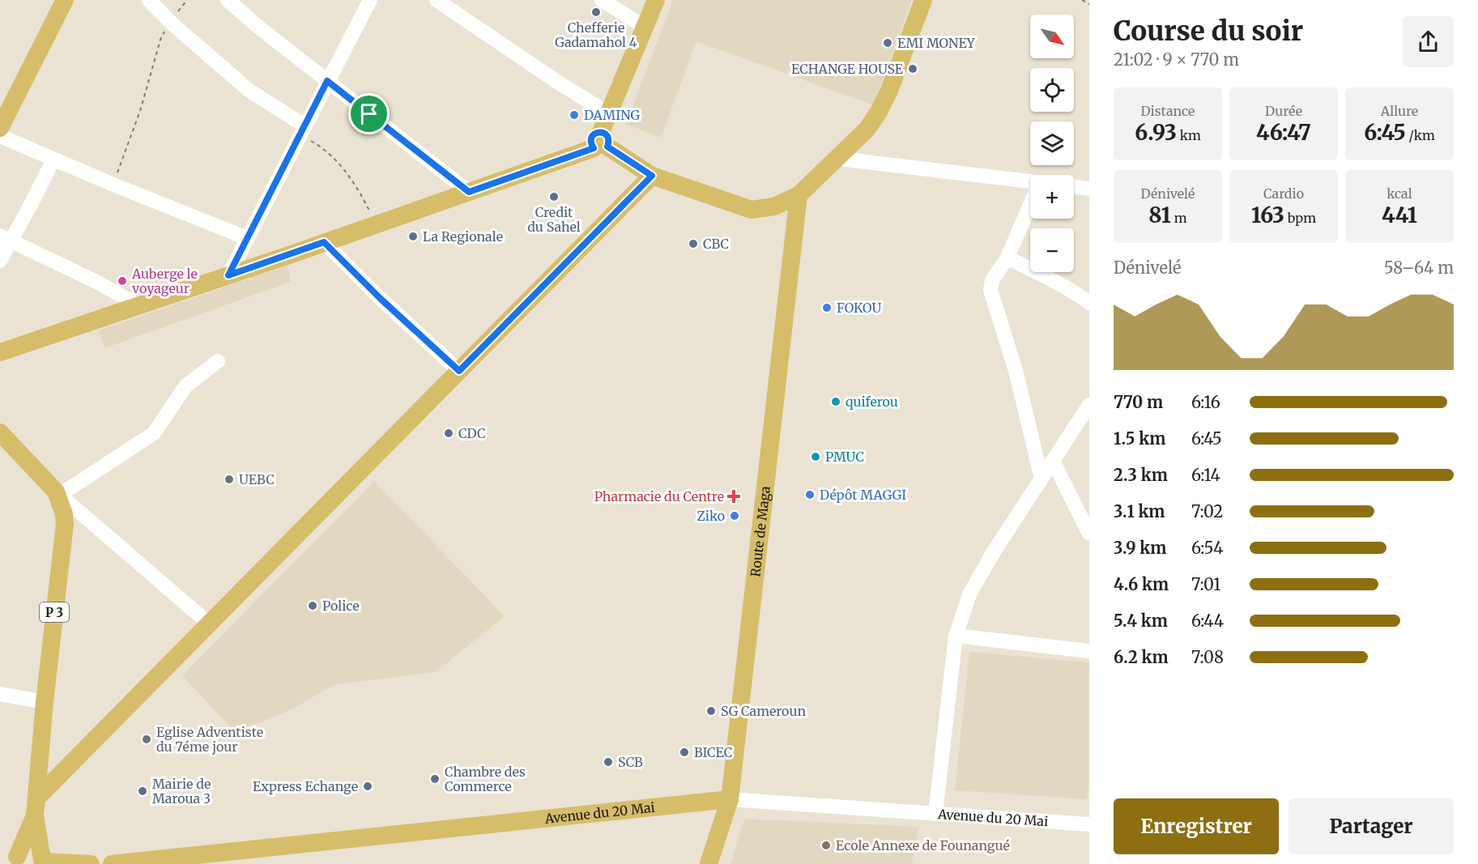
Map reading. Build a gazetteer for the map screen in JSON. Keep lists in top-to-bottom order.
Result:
{
  "streets": {
    "main road": ["Route de Maga", "P 3", "Avenue du 20 Mai"]
  },
  "crossings": [
    ["Route de Maga", "Avenue du 20 Mai"]
  ],
  "places": {
    "other": [
      "Chefferie Gadamahol 4",
      "EMI MONEY",
      "ECHANGE HOUSE",
      "DAMING",
      "Credit du Sahel",
      "La Regionale",
      "CBC",
      "Auberge le voyageur",
      "FOKOU",
      "quiferou",
      "CDC",
      "PMUC",
      "UEBC",
      "Dépôt MAGGI",
      "Ziko",
      "Police",
      "SG Cameroun",
      "Eglise Adventiste du 7éme jour",
      "BICEC",
      "SCB",
      "Chambre des Commerce",
      "Express Echange",
      "Mairie de Maroua 3",
      "Ecole Annexe de Founangué"
    ],
    "health": ["Pharmacie du Centre"]
  },
  "north": "bottom right",
  "page": {
    "heading": ["Course du soir", "21:02 · 9 × 770 m"],
    "map_buttons": ["+", "−"],
    "stats": [
      ["Distance", "6.93 km"],
      ["Durée", "46:47"],
      ["Allure", "6:45 /km"],
      ["Dénivelé", "81 m"],
      ["Cardio", "163 bpm"],
      ["kcal", "441"]
    ],
    "chart": ["Dénivelé", "58–64 m"],
    "list": [
      {
        "name": "770 m",
        "note": "6:16"
      },
      {
        "name": "1.5 km",
        "note": "6:45"
      },
      {
        "name": "2.3 km",
        "note": "6:14"
      },
      {
        "name": "3.1 km",
        "note": "7:02"
      },
      {
        "name": "3.9 km",
        "note": "6:54"
      },
      {
        "name": "4.6 km",
        "note": "7:01"
      },
      {
        "name": "5.4 km",
        "note": "6:44"
      },
      {
        "name": "6.2 km",
        "note": "7:08"
      }
    ],
    "buttons": ["Enregistrer", "Partager"]
  }
}
